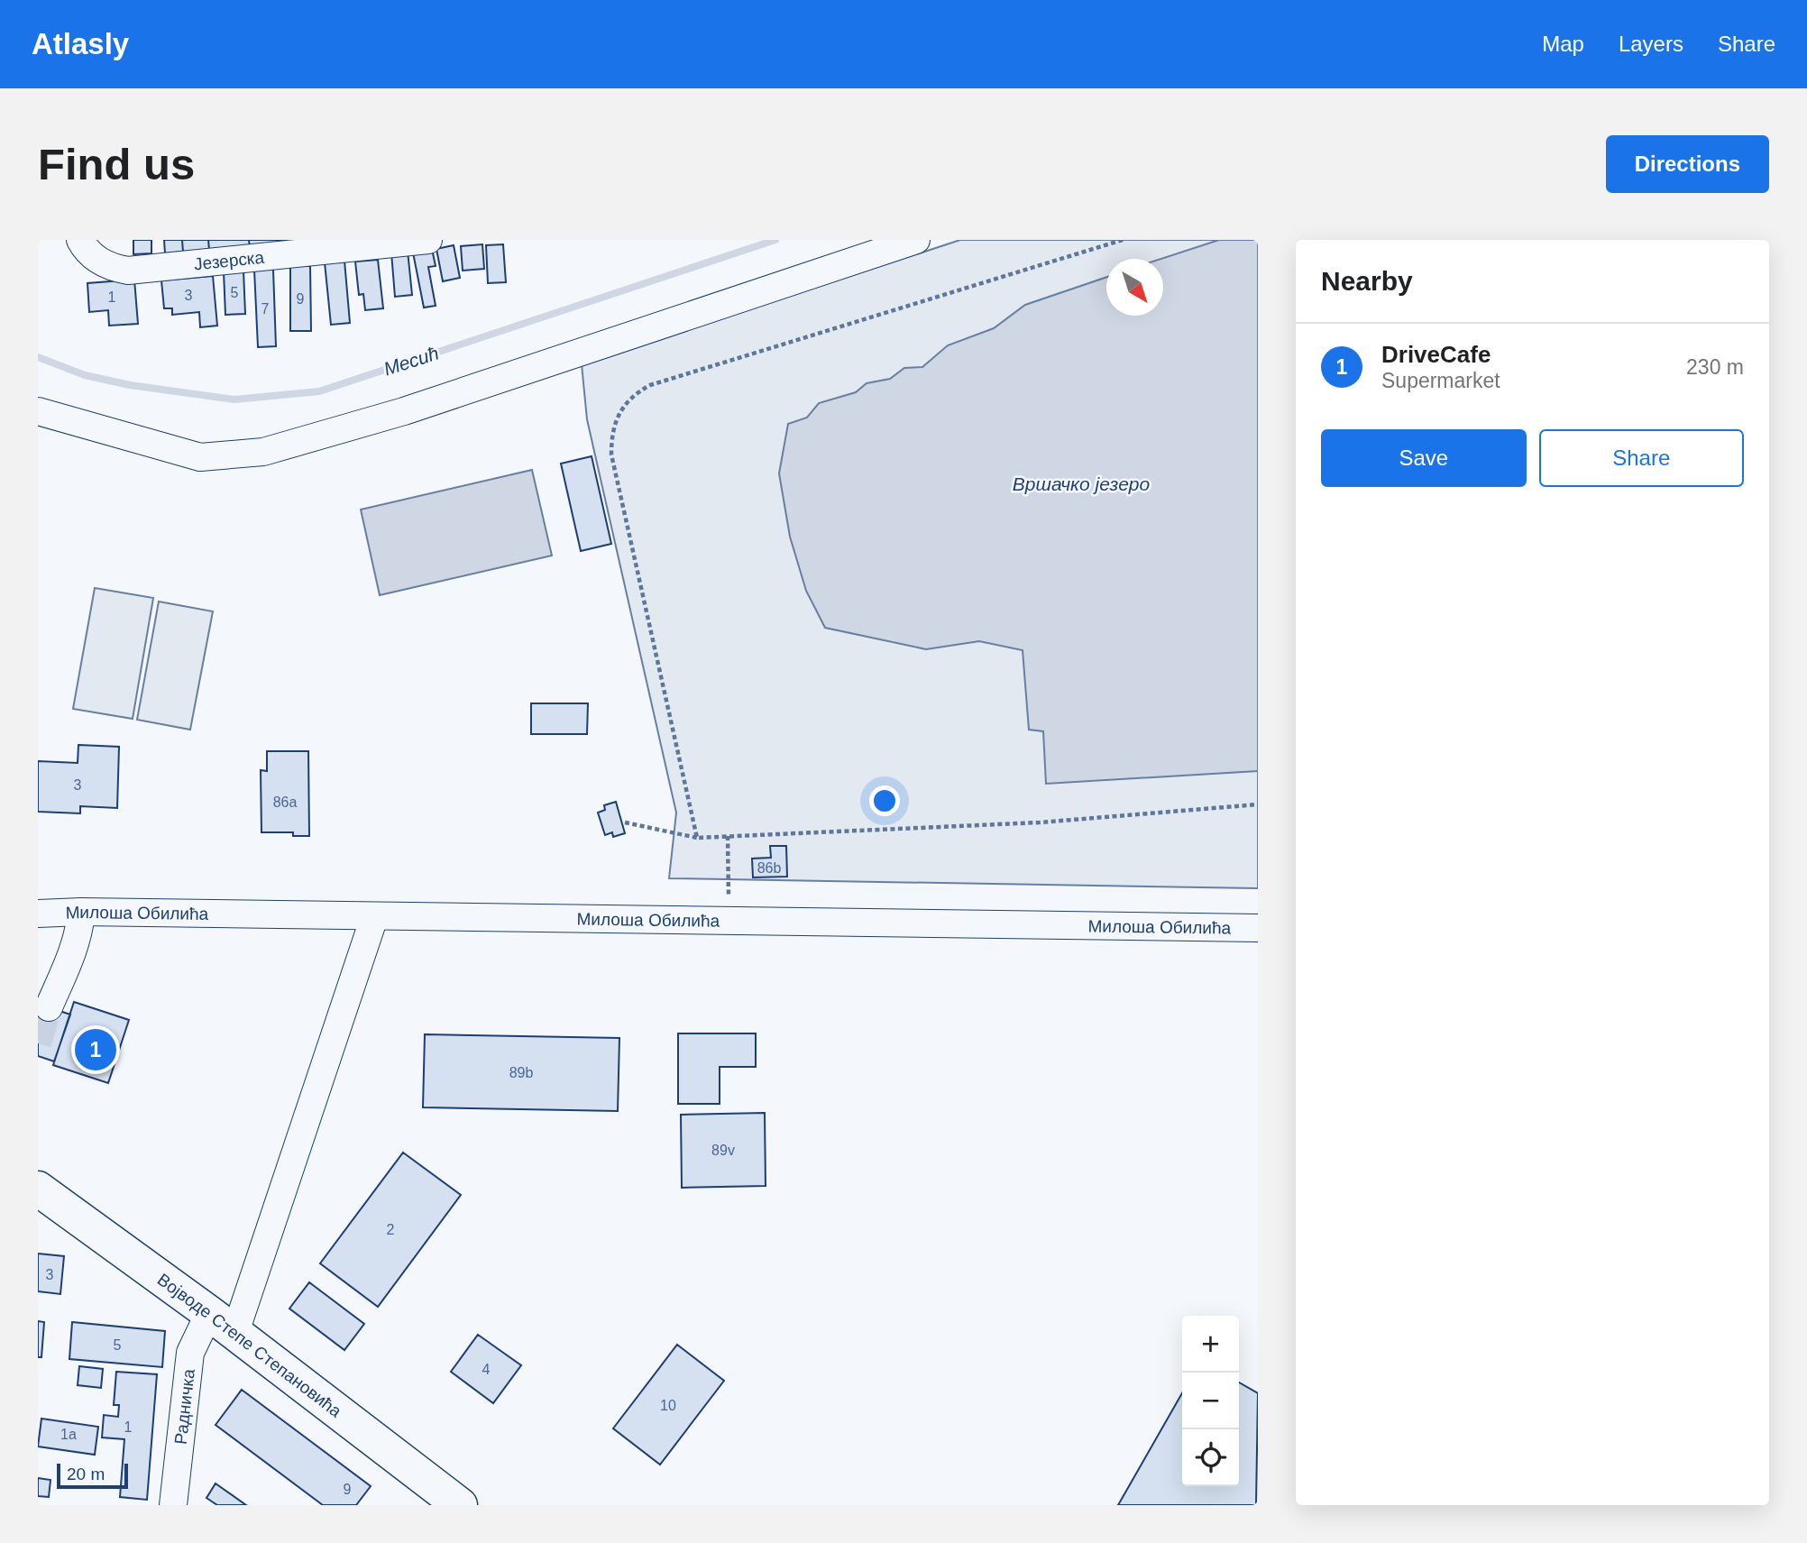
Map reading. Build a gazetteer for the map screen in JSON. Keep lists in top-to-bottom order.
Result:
{
  "streets": {
    "main road": ["Војводе Степе Степановића"],
    "street": ["Језерска", "Милоша Обилића", "Радничка"]
  },
  "crossings": [
    ["Милоша Обилића", "Радничка"],
    ["Војводе Степе Степановића", "Радничка"]
  ],
  "water": ["Месић", "Вршачко језеро"],
  "house_numbers": [
    "5",
    "3",
    "1",
    "9",
    "7",
    "3",
    "86a",
    "86b",
    "89b",
    "89v",
    "2",
    "3",
    "5",
    "4",
    "10",
    "1",
    "1a",
    "9"
  ],
  "scale_bar": "20 m",
  "north": "bottom right",
  "page": {
    "header": "Atlasly",
    "nav": ["Map", "Layers", "Share"],
    "buttons": [
      "Directions",
      ["Save", "Share"]
    ],
    "title": "Find us",
    "heading": "Nearby",
    "list": [
      {
        "mark": "1",
        "name": "DriveCafe",
        "note": "Supermarket",
        "value": "230 m"
      }
    ],
    "pins": "1",
    "map_buttons": ["+", "−"],
    "scale": "20 m"
  }
}
